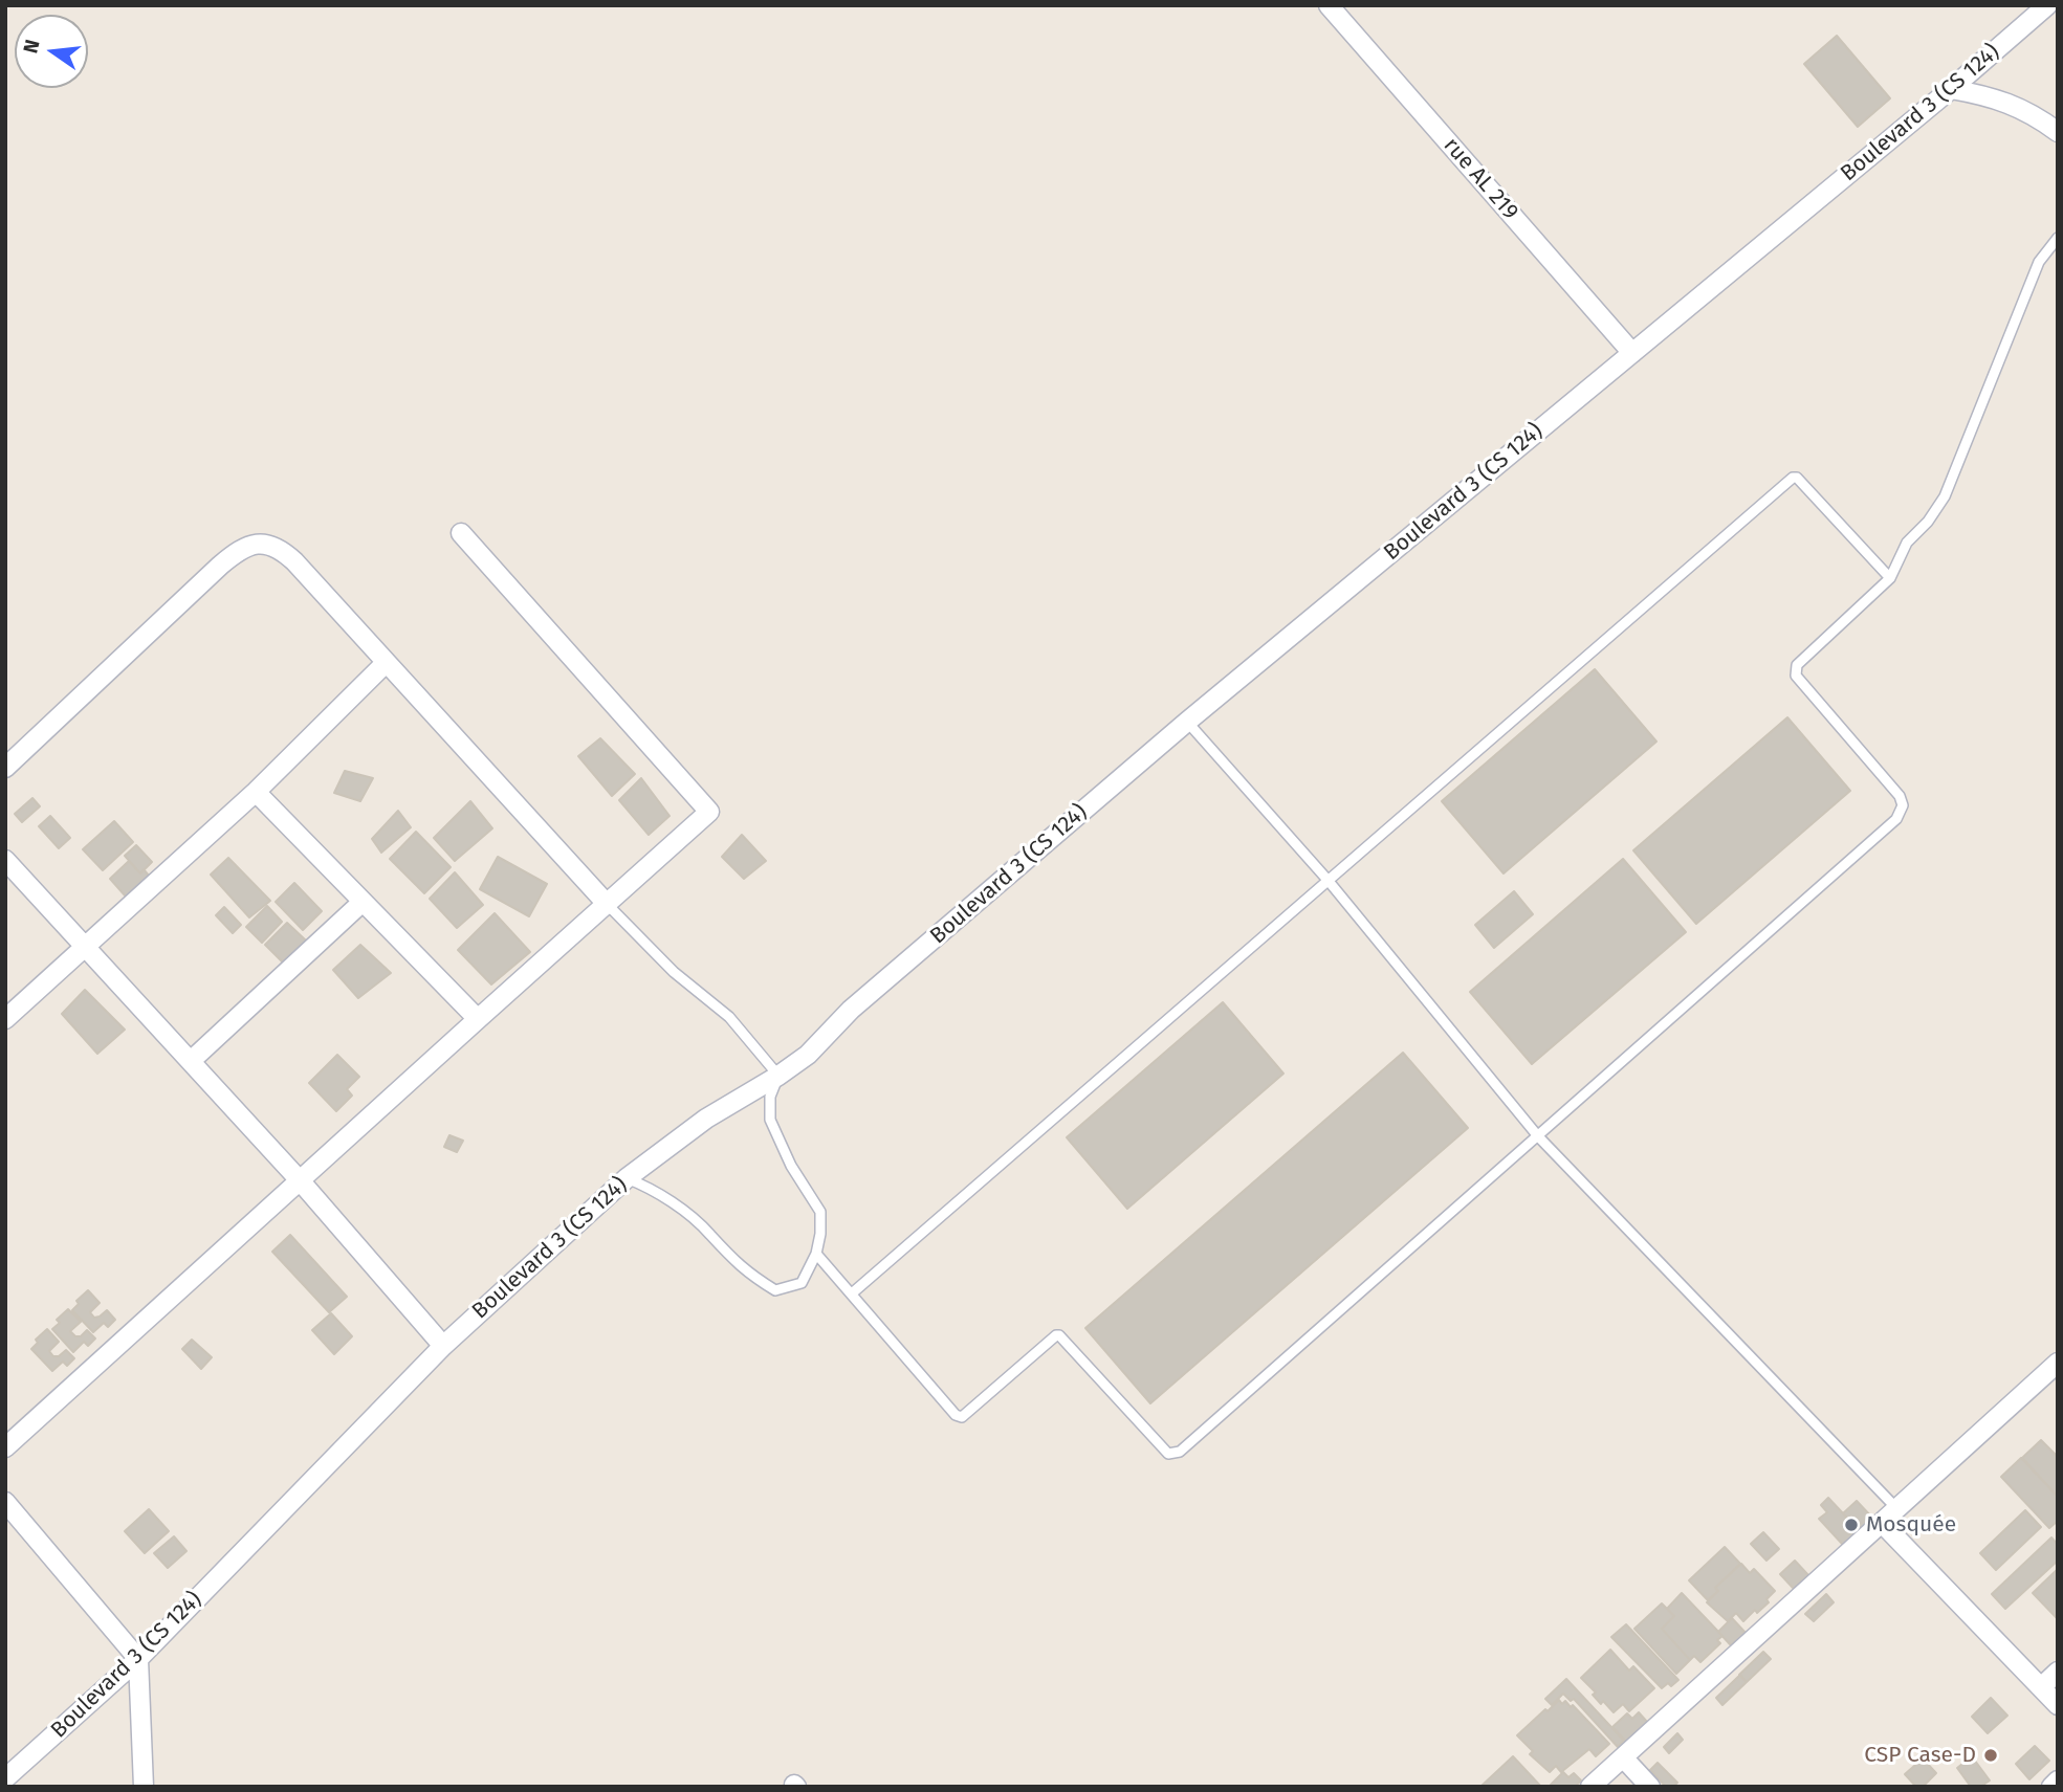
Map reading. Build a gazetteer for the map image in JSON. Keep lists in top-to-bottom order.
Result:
{
  "streets": {
    "street": ["Boulevard 3 (CS 124)", "rue AL 219"]
  },
  "crossings": [
    ["Boulevard 3 (CS 124)", "rue AL 219"]
  ],
  "places": ["Mosquée", "CSP Case-D"],
  "north": "left"
}
